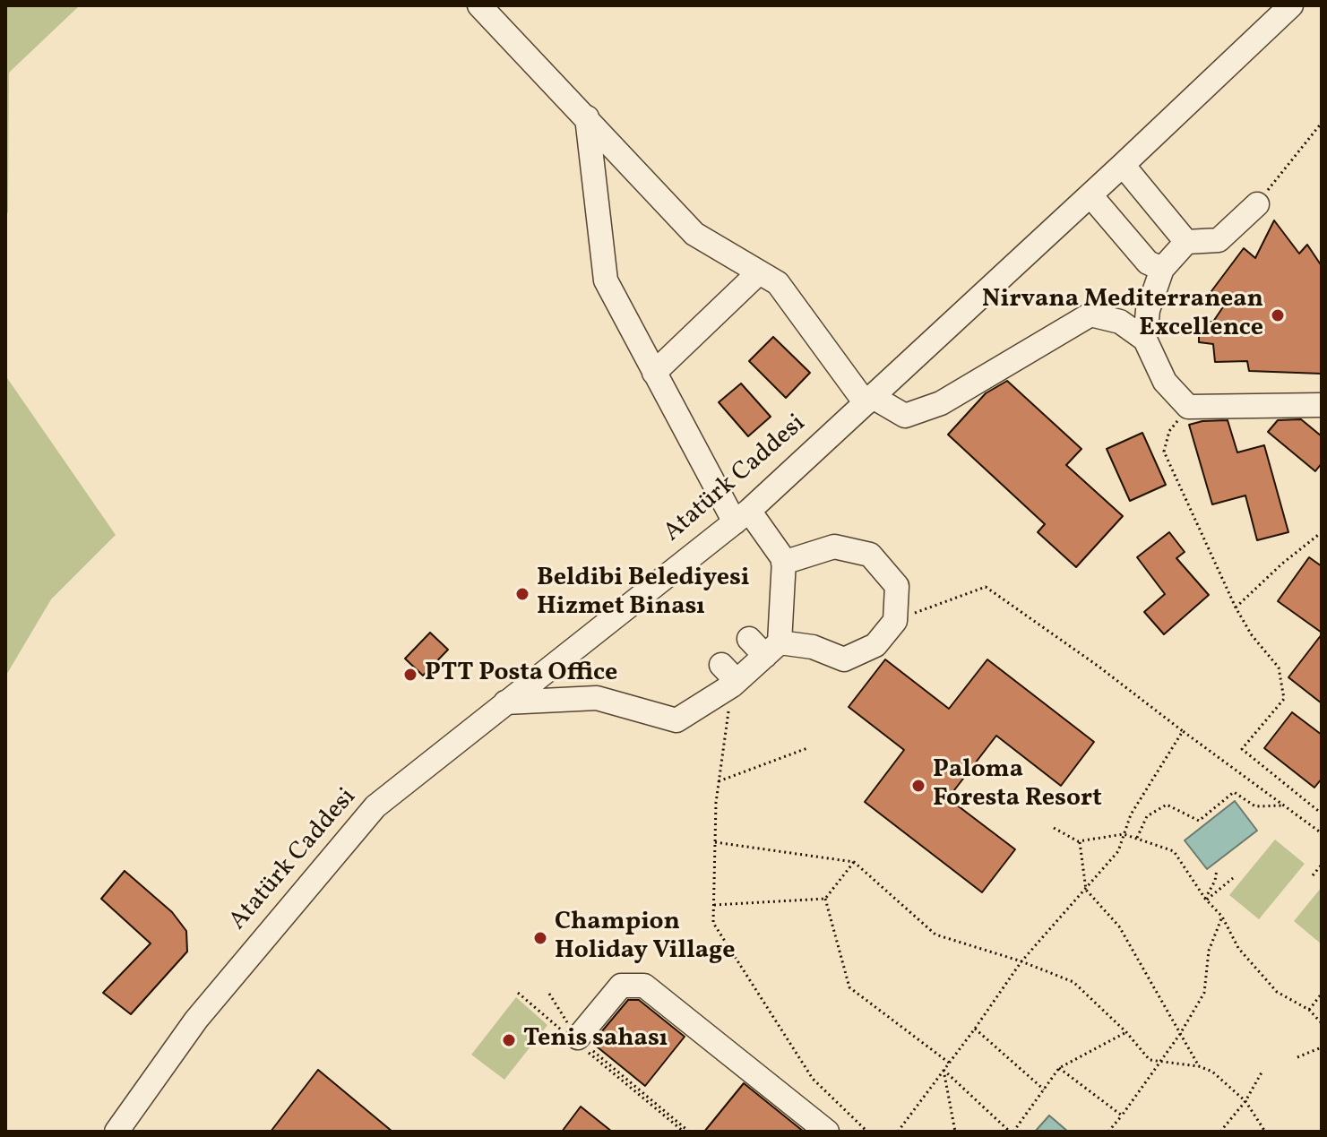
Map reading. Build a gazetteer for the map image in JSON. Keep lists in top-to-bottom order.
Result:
{
  "streets": {
    "street": ["Atatürk Caddesi"]
  },
  "places": [
    "Nirvana Mediterranean Excellence",
    "Beldibi Belediyesi Hizmet Binası",
    "PTT Posta Office",
    "Paloma Foresta Resort",
    "Champion Holiday Village",
    "Tenis sahası"
  ]
}
